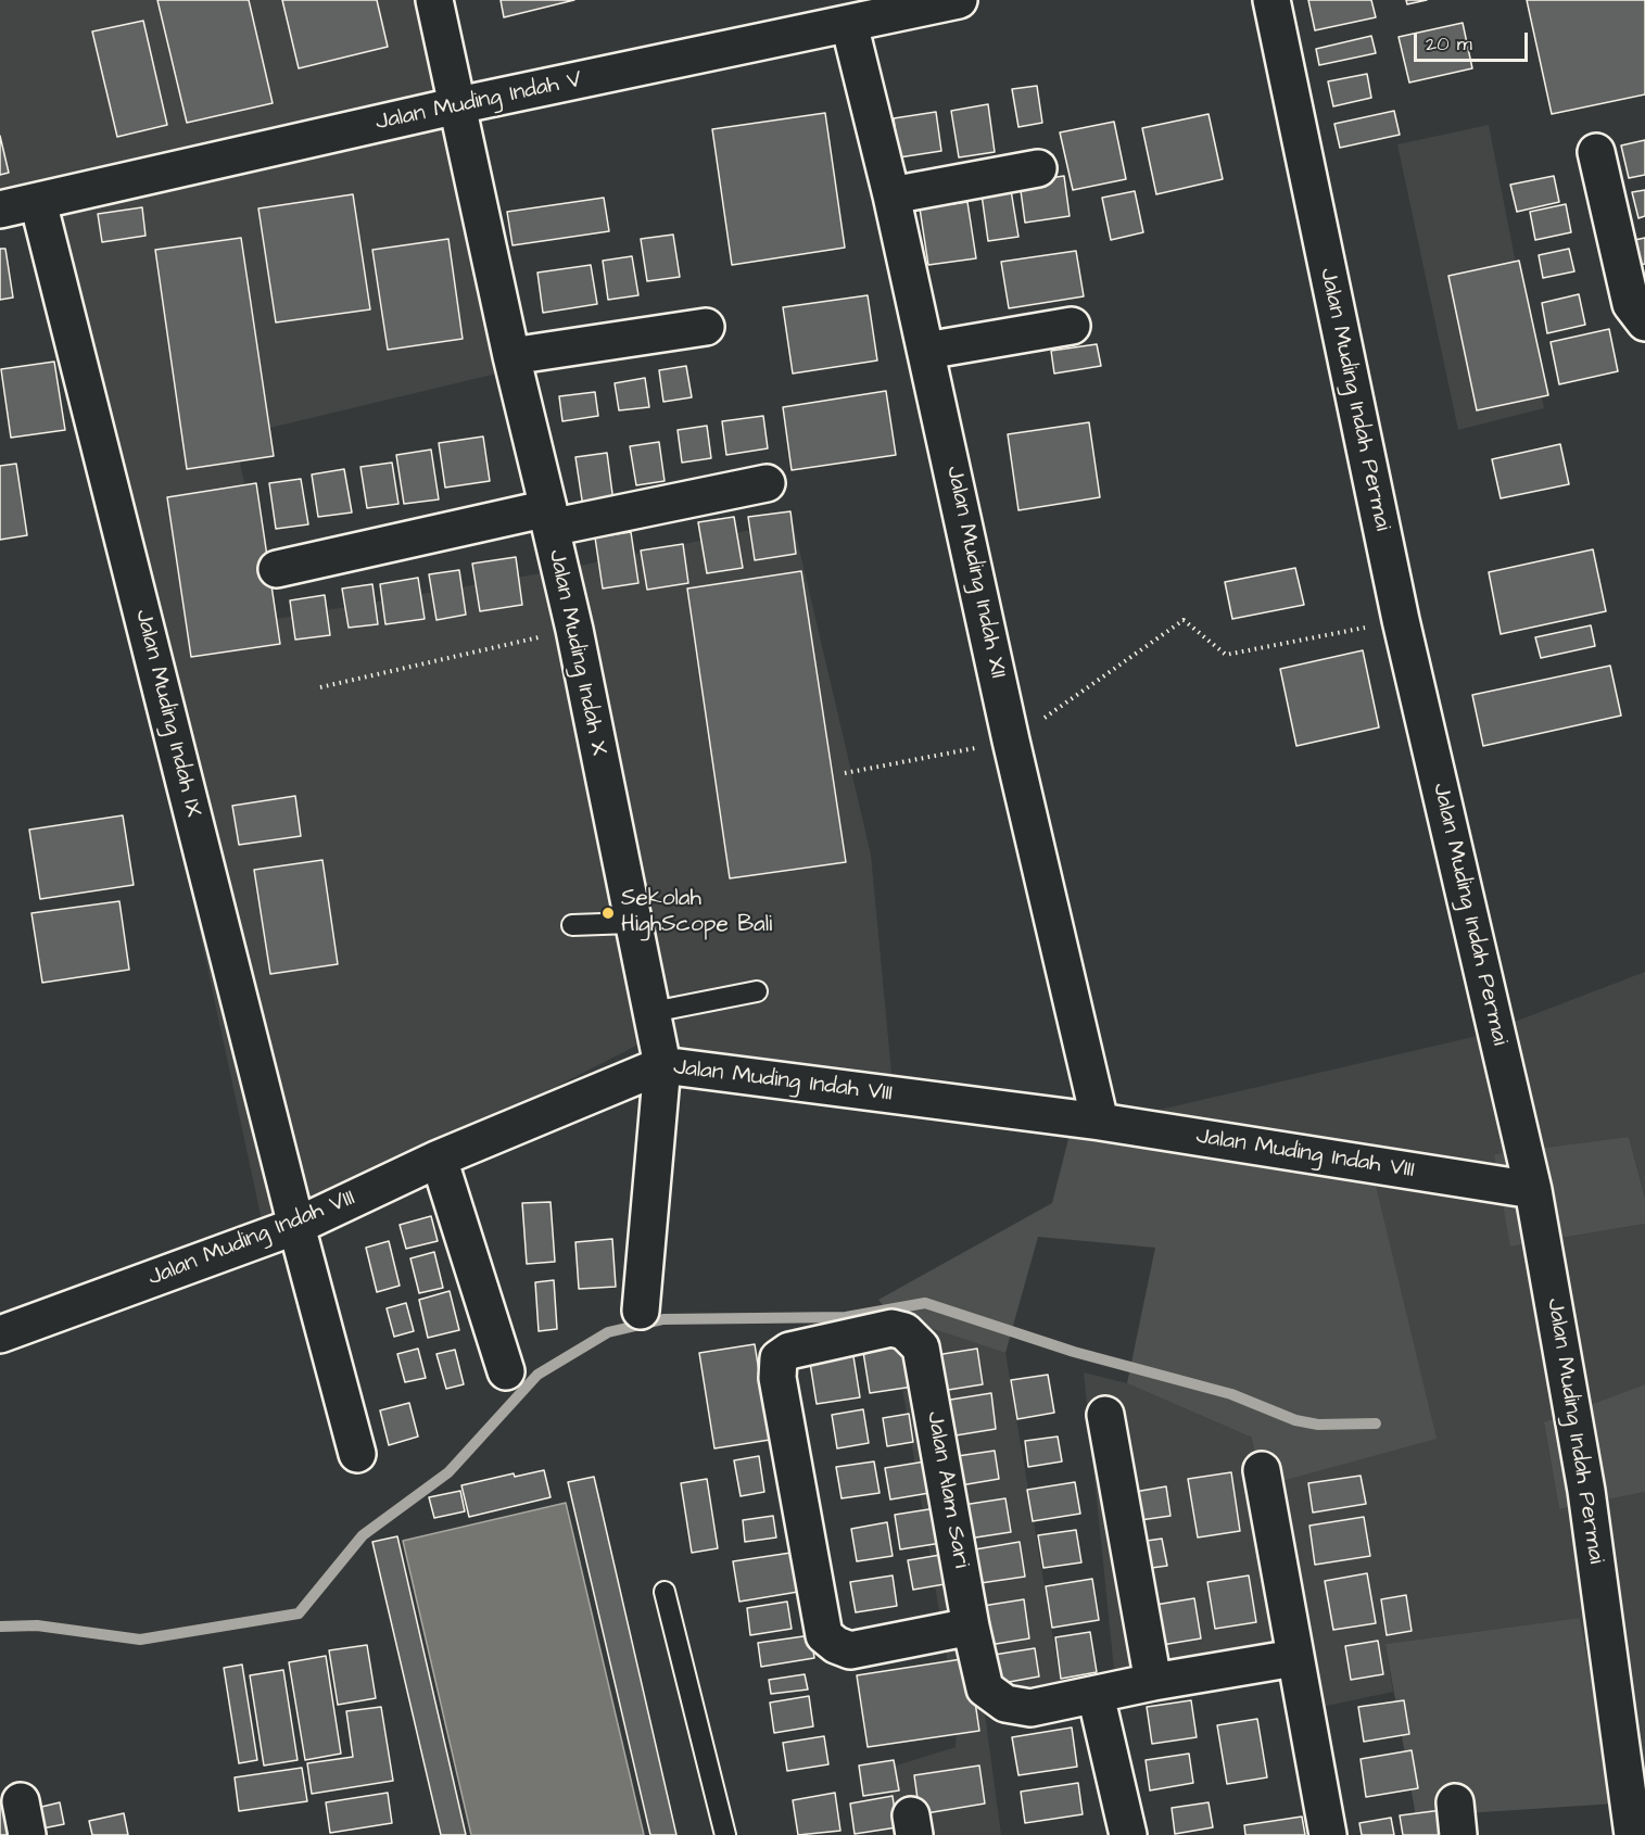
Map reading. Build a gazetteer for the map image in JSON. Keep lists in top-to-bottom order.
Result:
{
  "streets": {
    "street": [
      "Jalan Muding Indah V",
      "Jalan Muding Indah Permai",
      "Jalan Muding Indah XII",
      "Jalan Muding Indah X",
      "Jalan Muding Indah IX",
      "Jalan Muding Indah VIII",
      "Jalan Alam Sari"
    ]
  },
  "crossings": [
    ["Jalan Muding Indah V", "Jalan Muding Indah XII"],
    ["Jalan Muding Indah V", "Jalan Muding Indah X"],
    ["Jalan Muding Indah V", "Jalan Muding Indah IX"],
    ["Jalan Muding Indah Permai", "Jalan Muding Indah VIII"],
    ["Jalan Muding Indah XII", "Jalan Muding Indah VIII"],
    ["Jalan Muding Indah X", "Jalan Muding Indah VIII"],
    ["Jalan Muding Indah IX", "Jalan Muding Indah VIII"]
  ],
  "places": ["Sekolah HighScope Bali"],
  "scale_bar": "20 m"
}
